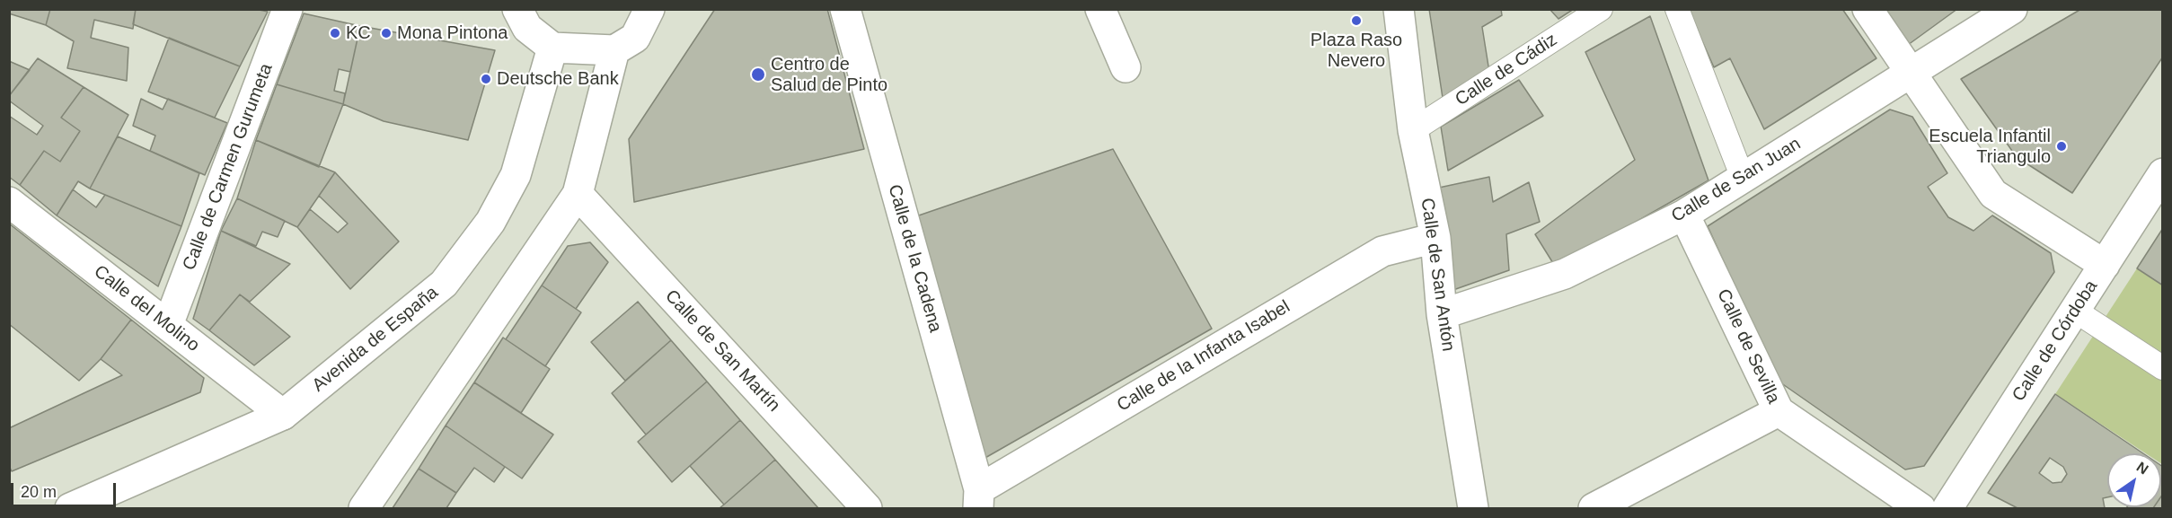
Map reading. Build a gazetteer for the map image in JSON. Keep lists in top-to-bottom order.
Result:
{
  "streets": {
    "street": [
      "Calle de Cádiz",
      "Calle de Carmen Gurumeta",
      "Calle de San Juan",
      "Calle de la Cadena",
      "Calle de San Antón",
      "Calle del Molino",
      "Avenida de España",
      "Calle de Córdoba",
      "Calle de Sevilla",
      "Calle de San Martín",
      "Calle de la Infanta Isabel"
    ]
  },
  "crossings": [
    ["Calle de Cádiz", "Calle de San Antón"],
    ["Calle de Carmen Gurumeta", "Calle del Molino"],
    ["Calle de San Juan", "Calle de San Antón"],
    ["Calle de San Juan", "Calle de Sevilla"],
    ["Calle de la Cadena", "Calle de la Infanta Isabel"],
    ["Calle de San Antón", "Calle de la Infanta Isabel"],
    ["Calle del Molino", "Avenida de España"]
  ],
  "places": [
    "Plaza Raso Nevero",
    "KC",
    "Mona Pintona",
    "Centro de Salud de Pinto",
    "Deutsche Bank",
    "Escuela Infantil Triangulo"
  ],
  "scale_bar": "20 m",
  "north": "top right"
}
